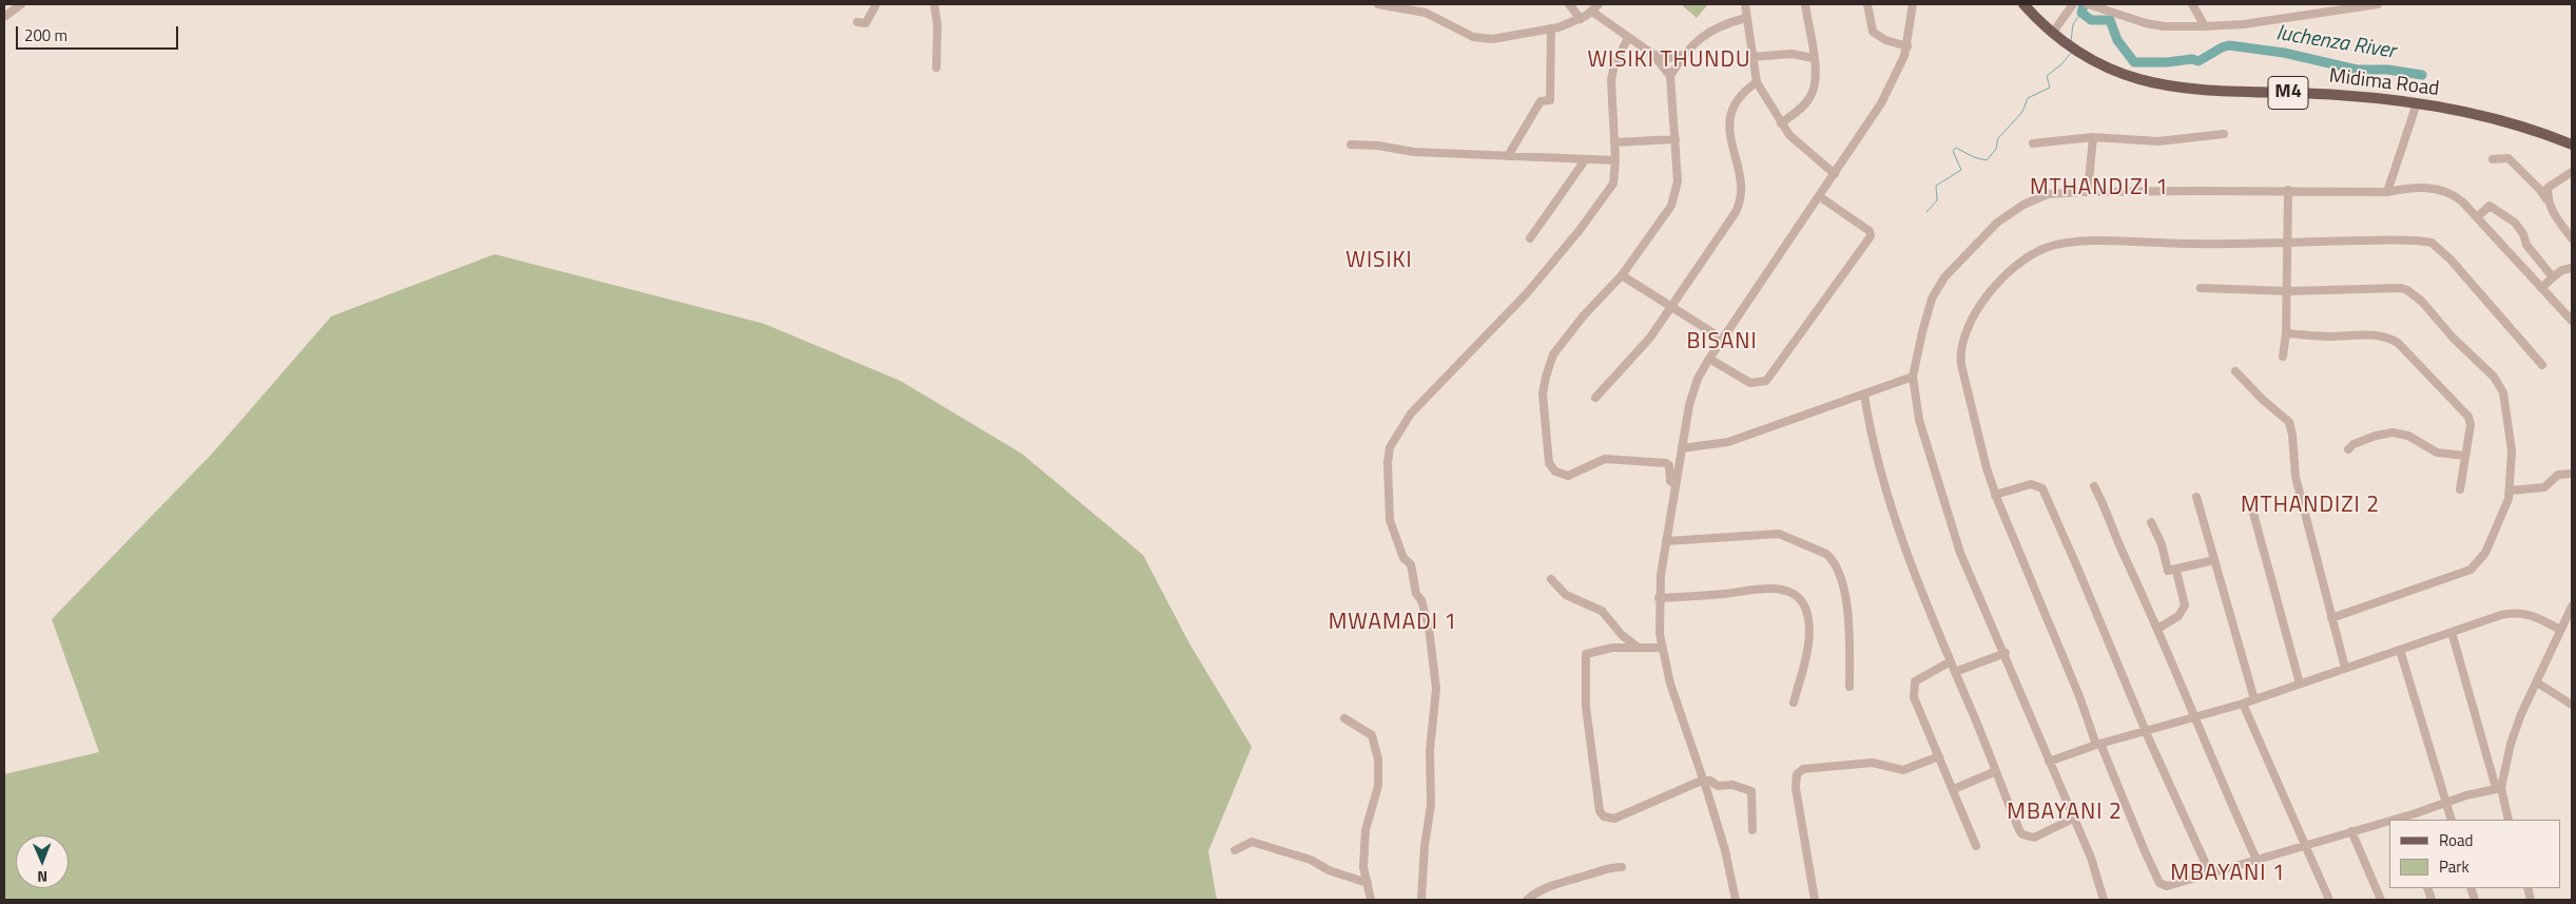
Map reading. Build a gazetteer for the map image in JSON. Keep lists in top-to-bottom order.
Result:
{
  "streets": {
    "main road": ["Midima Road", "M4"]
  },
  "districts": [
    "WISIKI THUNDU",
    "MTHANDIZI 1",
    "WISIKI",
    "BISANI",
    "MTHANDIZI 2",
    "MWAMADI 1",
    "MBAYANI 2",
    "MBAYANI 1"
  ],
  "water": ["luchenza River"],
  "legend": ["Road", "Park"],
  "scale_bar": "200 m",
  "north": "bottom"
}
